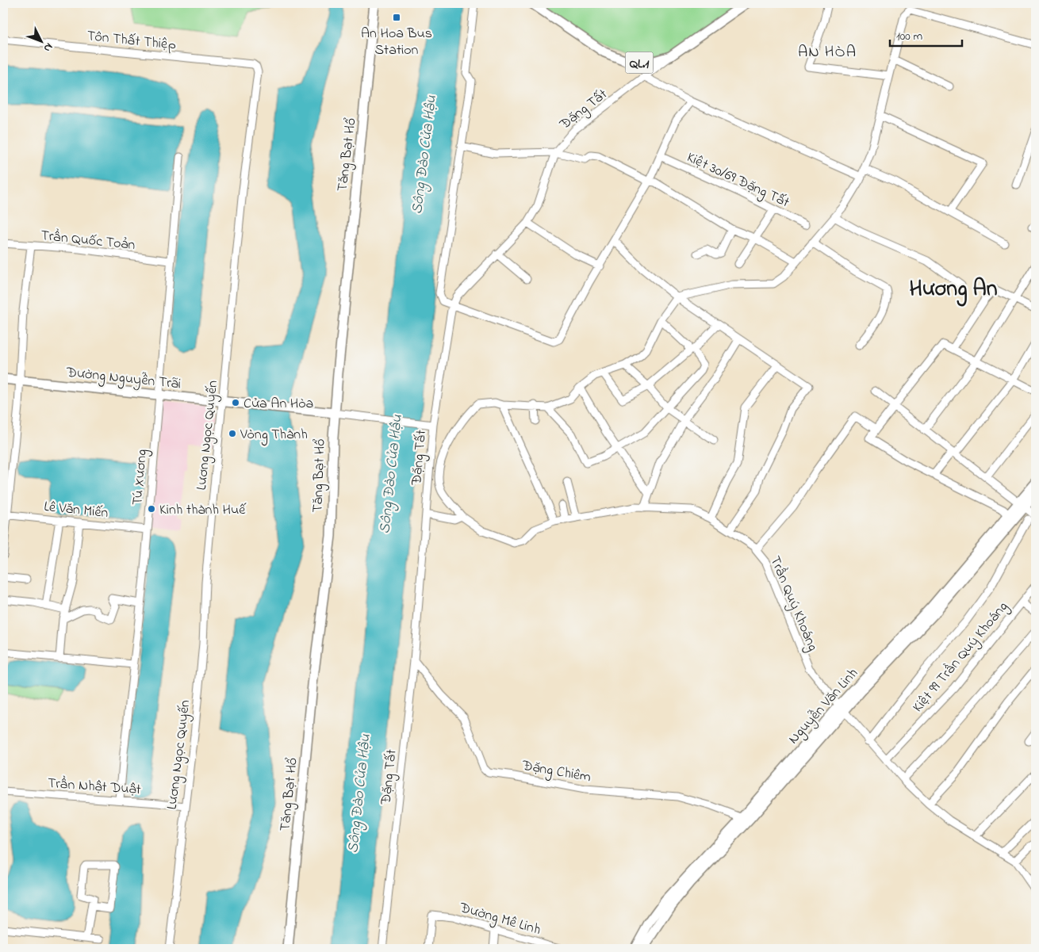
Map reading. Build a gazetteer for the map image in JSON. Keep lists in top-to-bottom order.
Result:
{
  "streets": {
    "main road": [
      "QL.1",
      "Tăng Bạt Hổ",
      "Đường Nguyễn Trãi",
      "Nguyễn Văn Linh"
    ],
    "street": [
      "Tôn Thất Thiệp",
      "Đặng Tất",
      "Kiệt 30/69 Đặng Tất",
      "Trần Quốc Toản",
      "Lương Ngọc Quyến",
      "Tú Xương",
      "Lê Văn Miến",
      "Trần Quý Khoáng",
      "Kiệt 99 Trần Quý Khoáng",
      "Đặng Chiêm",
      "Trần Nhật Duật",
      "Đường Mê Linh"
    ]
  },
  "crossings": [
    ["Tôn Thất Thiệp", "Lương Ngọc Quyến"],
    ["QL.1", "Đặng Tất"],
    ["Đặng Tất", "Đặng Chiêm"],
    ["Tăng Bạt Hổ", "Đường Nguyễn Trãi"],
    ["Trần Quốc Toản", "Tú Xương"],
    ["Đường Nguyễn Trãi", "Lương Ngọc Quyến"],
    ["Đường Nguyễn Trãi", "Tú Xương"],
    ["Lương Ngọc Quyến", "Trần Nhật Duật"],
    ["Tú Xương", "Lê Văn Miến"],
    ["Tú Xương", "Trần Nhật Duật"],
    ["Trần Quý Khoáng", "Kiệt 99 Trần Quý Khoáng"],
    ["Trần Quý Khoáng", "Nguyễn Văn Linh"],
    ["Nguyễn Văn Linh", "Đặng Chiêm"]
  ],
  "districts": ["AN HÒA", "Hương An"],
  "water": ["Sông Đào Cửa Hậu"],
  "places": {
    "transit": ["An Hoa Bus Station"],
    "other": ["Cửa An Hòa", "Vòng Thành", "Kinh thành Huế"]
  },
  "scale_bar": "100 m",
  "north": "bottom right"
}
